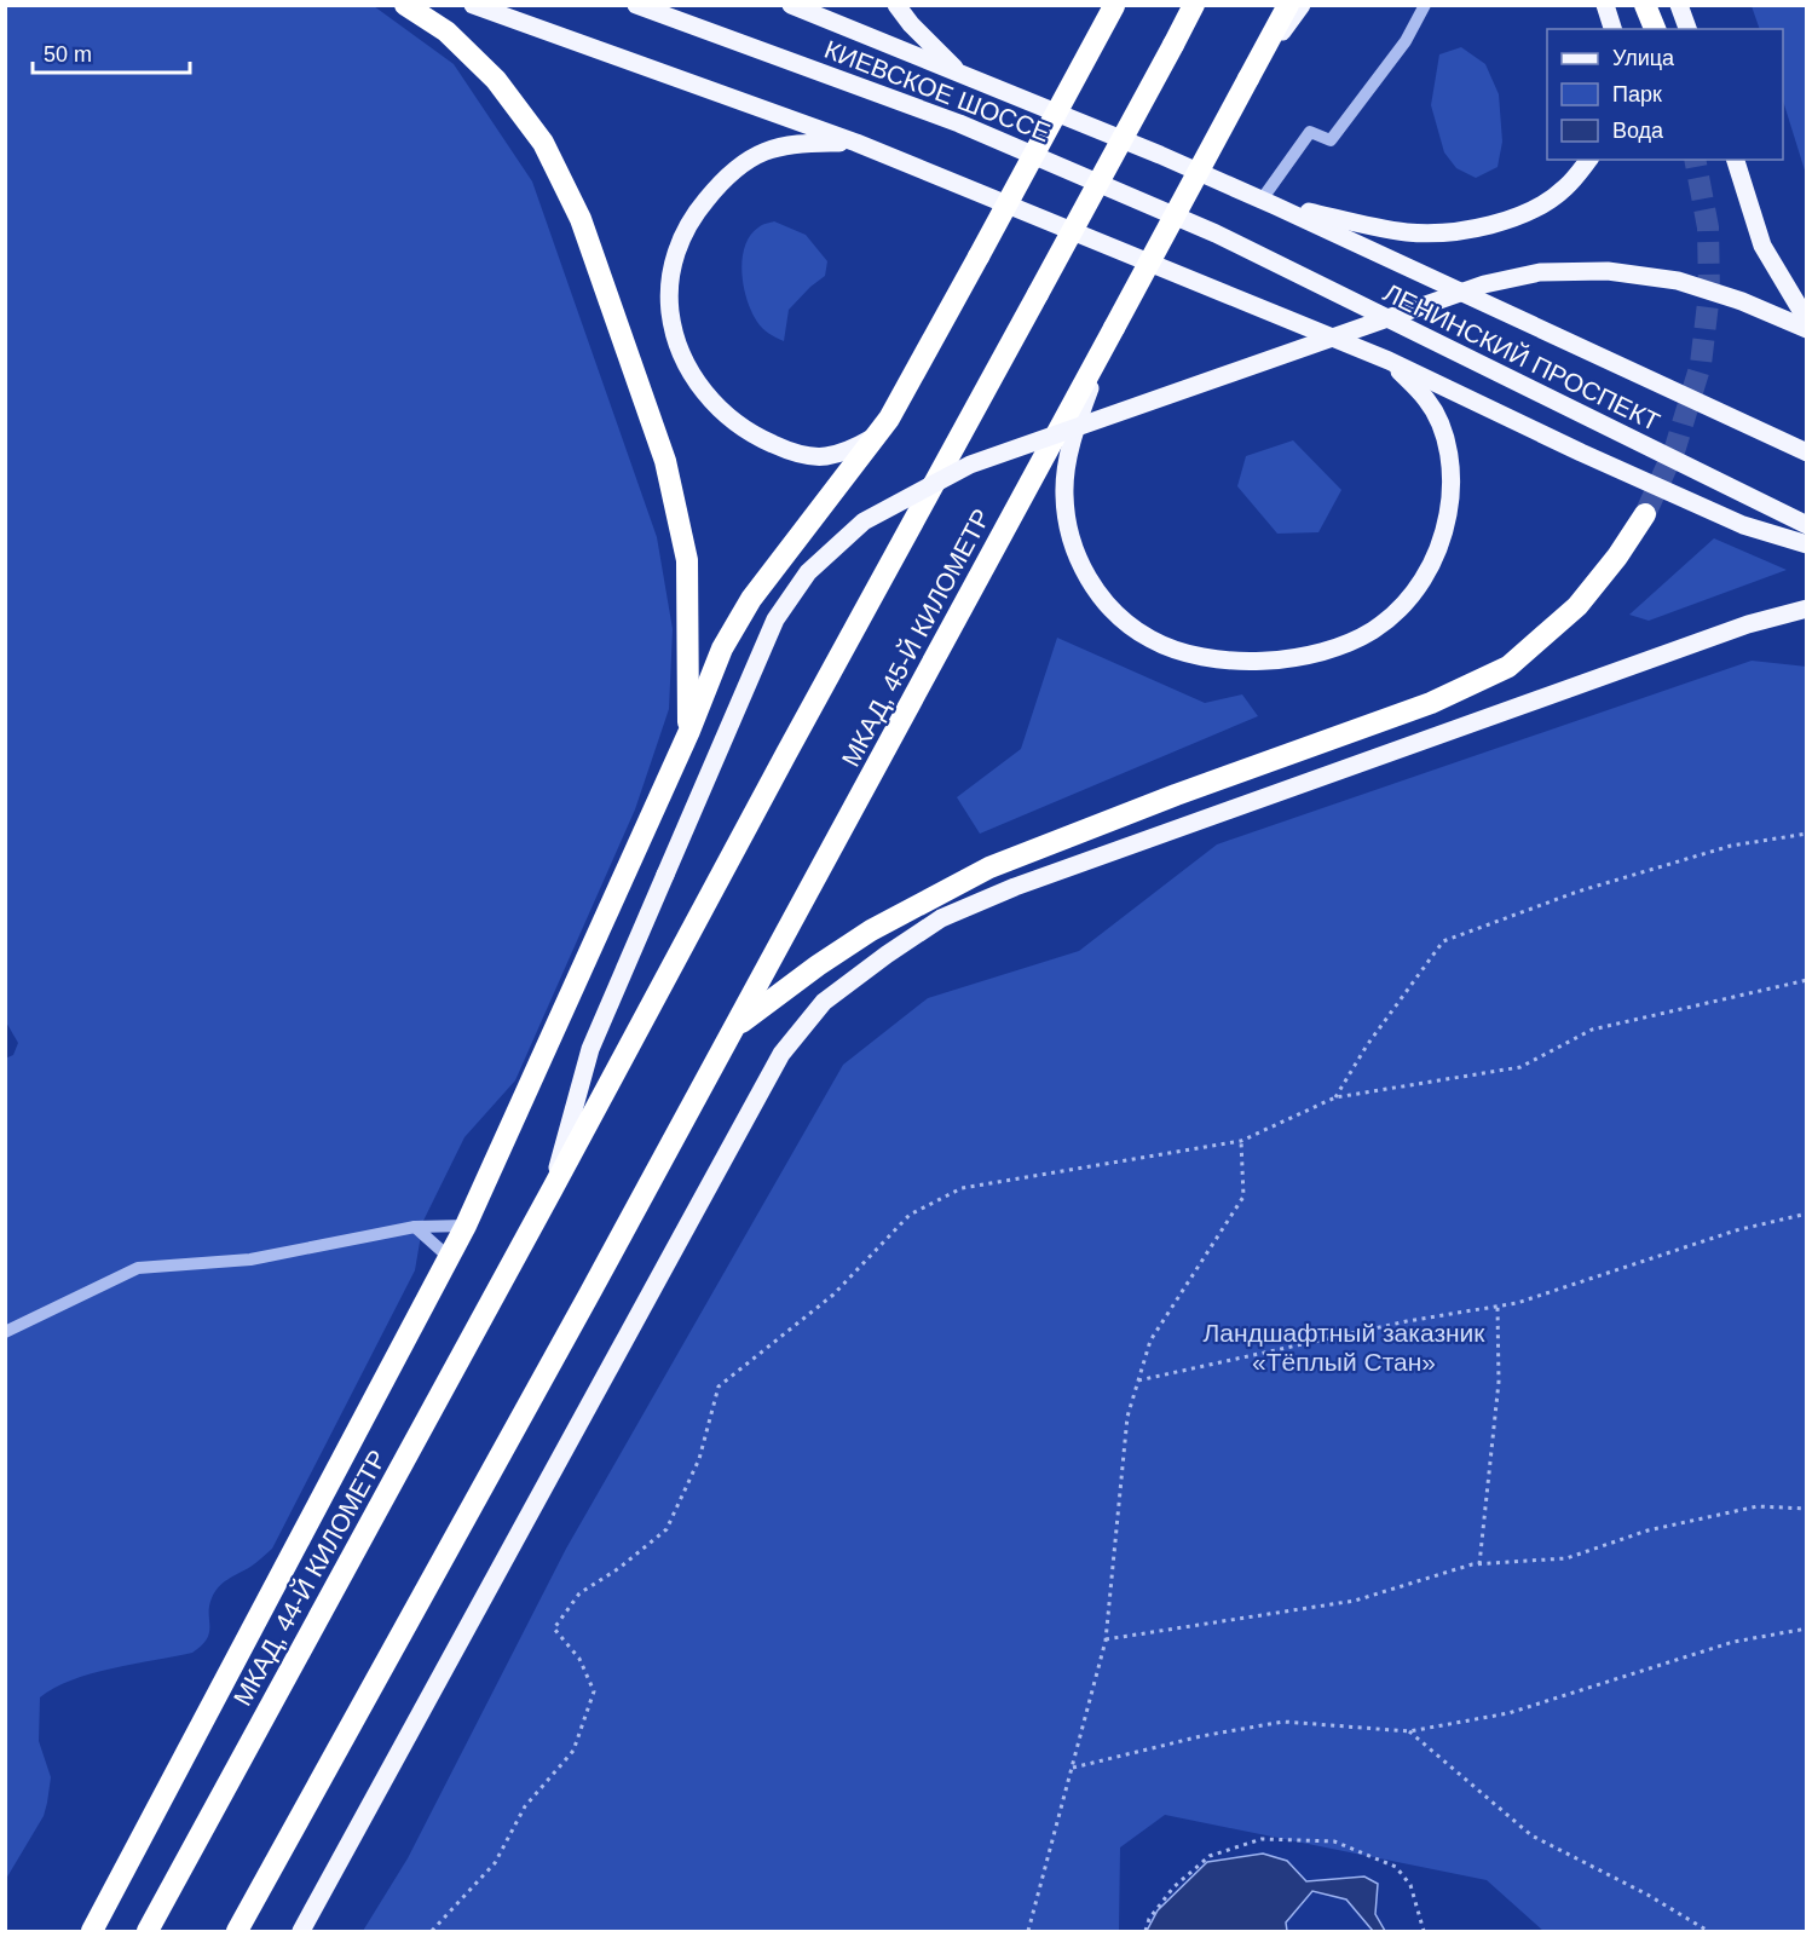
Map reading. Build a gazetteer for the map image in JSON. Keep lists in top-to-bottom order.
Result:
{
  "streets": {
    "highway": ["МКАД, 45-Й КИЛОМЕТР", "МКАД, 44-Й КИЛОМЕТР"],
    "main road": ["КИЕВСКОЕ ШОССЕ", "ЛЕНИНСКИЙ ПРОСПЕКТ"]
  },
  "crossings": [
    ["КИЕВСКОЕ ШОССЕ", "ЛЕНИНСКИЙ ПРОСПЕКТ"]
  ],
  "parks": ["Ландшафтный заказник «Тёплый Стан»"],
  "legend": ["Улица", "Парк", "Вода"],
  "scale_bar": "50 m"
}
